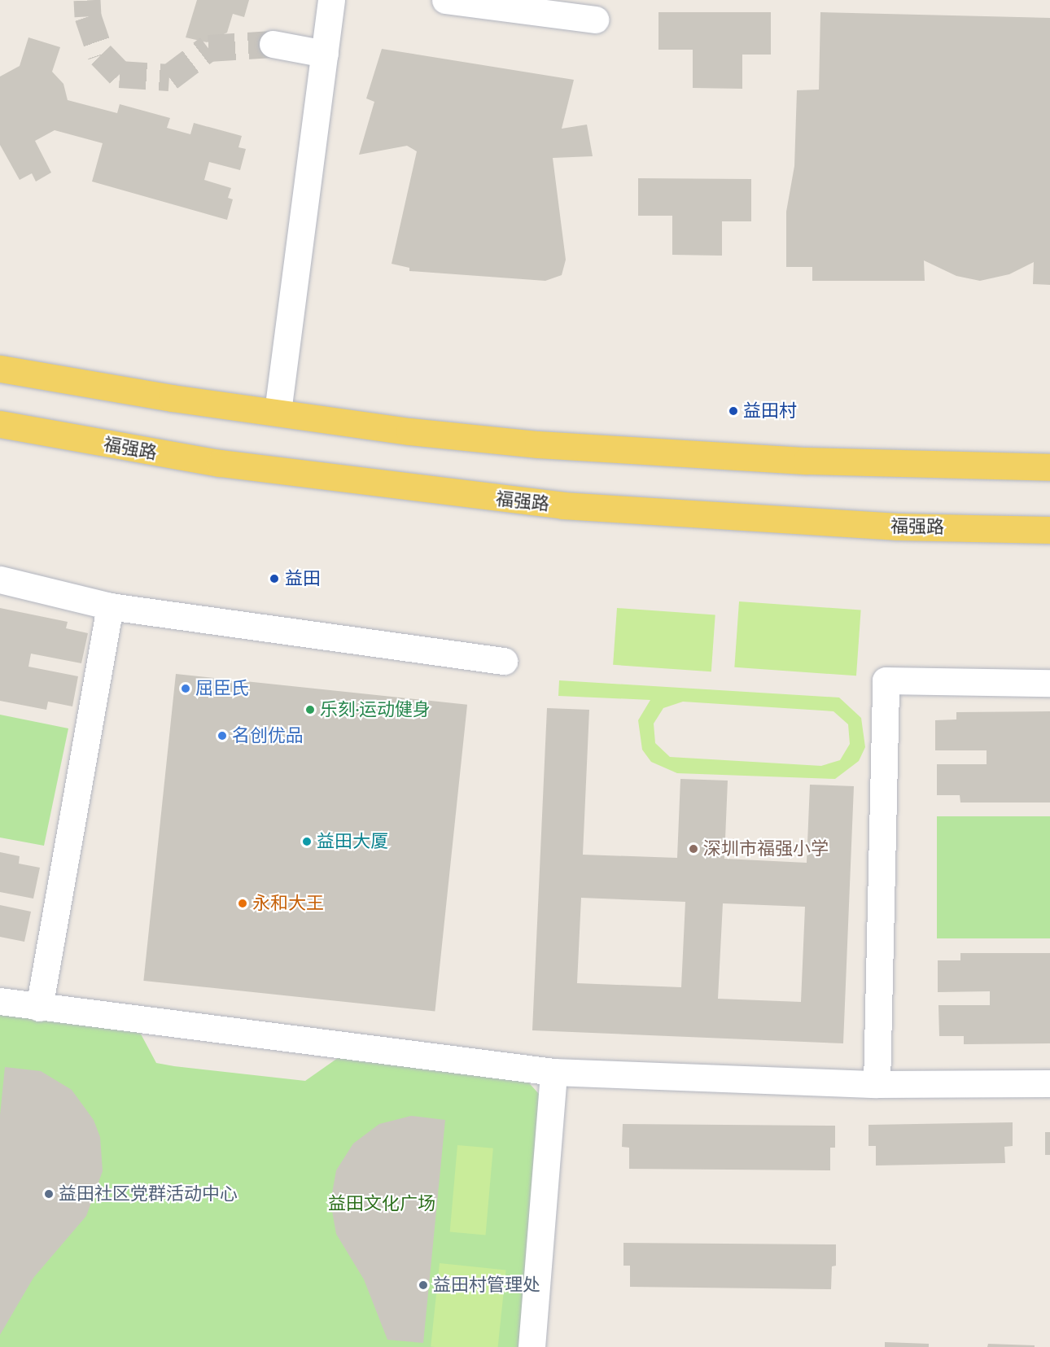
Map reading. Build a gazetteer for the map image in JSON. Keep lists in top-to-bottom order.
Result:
{
  "streets": {
    "main road": ["福强路"]
  },
  "parks": ["益田文化广场"],
  "places": [
    "益田村",
    "益田",
    "屈臣氏",
    "乐刻·运动健身",
    "名创优品",
    "益田大厦",
    "深圳市福强小学",
    "永和大王",
    "益田社区党群活动中心",
    "益田村管理处"
  ]
}
